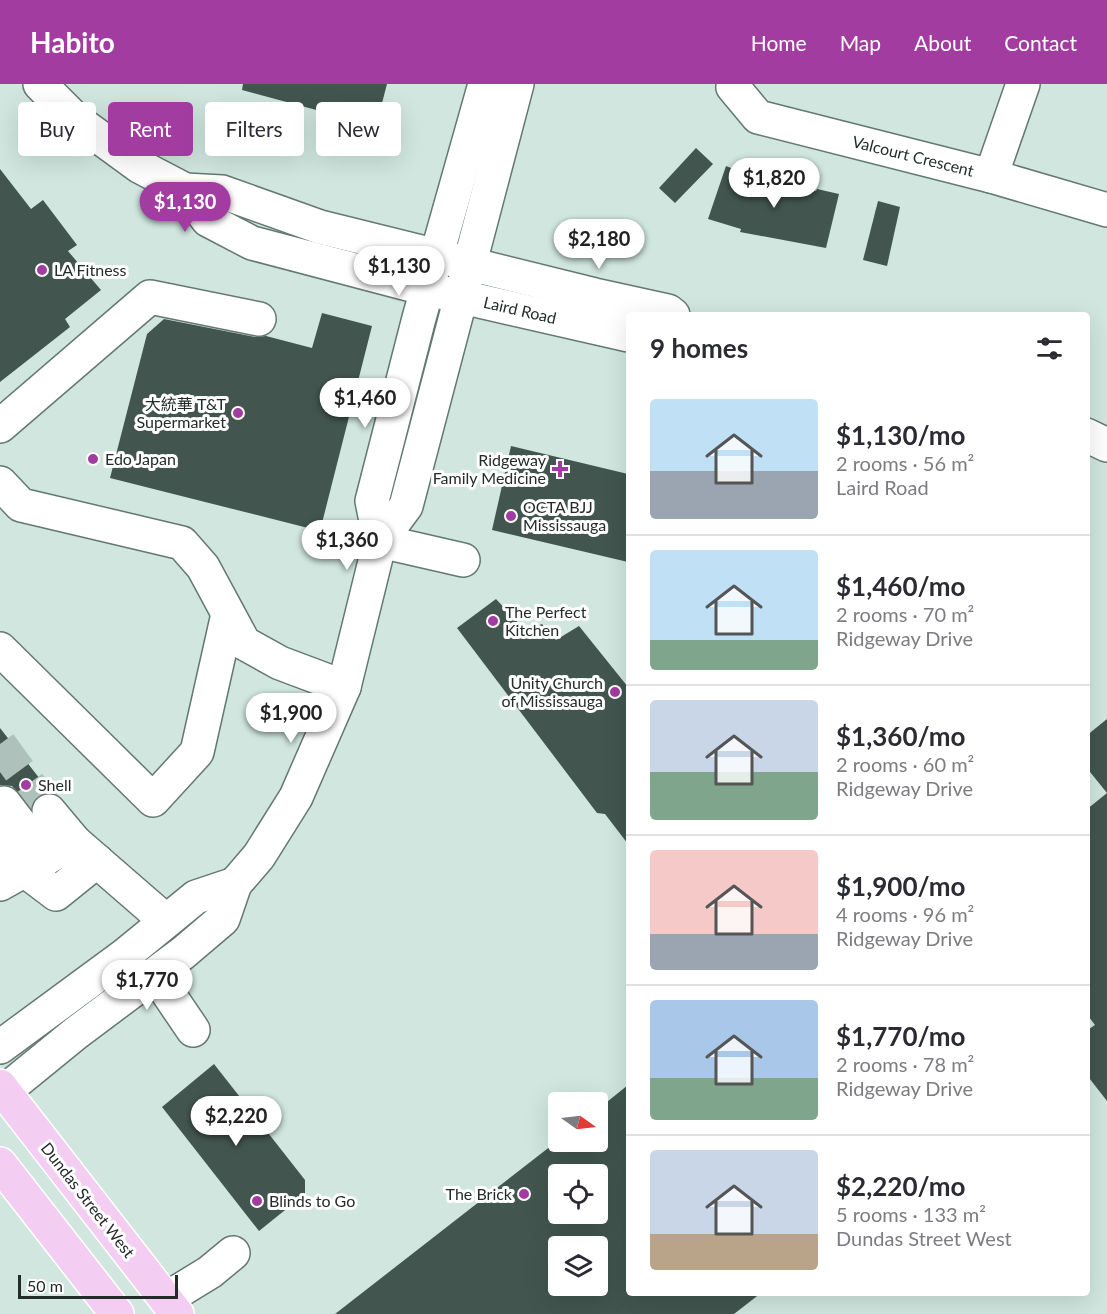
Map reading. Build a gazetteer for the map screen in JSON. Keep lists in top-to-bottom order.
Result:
{
  "streets": {
    "main road": ["Dundas Street West"],
    "street": ["Valcourt Crescent", "Laird Road"]
  },
  "places": {
    "other": [
      "LA Fitness",
      "大統華 T&T Supermarket",
      "Edo Japan",
      "OCTA BJJ Mississauga",
      "The Perfect Kitchen",
      "Unity Church of Mississauga",
      "Shell",
      "The Brick",
      "Blinds to Go"
    ],
    "health": ["Ridgeway Family Medicine"]
  },
  "scale_bar": "50 m",
  "north": "right",
  "page": {
    "header": "Habito",
    "nav": [
      "Home",
      "Map",
      "About",
      "Contact"
    ],
    "chip": [
      "Buy",
      "Rent",
      "Filters",
      "New"
    ],
    "price": [
      "$1,820",
      "$1,130",
      "$2,180",
      "$1,130",
      "$1,460",
      "$1,360",
      "$1,900",
      "$1,770",
      "$2,220"
    ],
    "heading": "9 homes",
    "list": [
      {
        "name": "$1,130/mo",
        "note": "2 rooms · 56 m² · Laird Road"
      },
      {
        "name": "$1,460/mo",
        "note": "2 rooms · 70 m² · Ridgeway Drive"
      },
      {
        "name": "$1,360/mo",
        "note": "2 rooms · 60 m² · Ridgeway Drive"
      },
      {
        "name": "$1,900/mo",
        "note": "4 rooms · 96 m² · Ridgeway Drive"
      },
      {
        "name": "$1,770/mo",
        "note": "2 rooms · 78 m² · Ridgeway Drive"
      },
      {
        "name": "$2,220/mo",
        "note": "5 rooms · 133 m² · Dundas Street West"
      }
    ],
    "scale": "50 m"
  }
}
